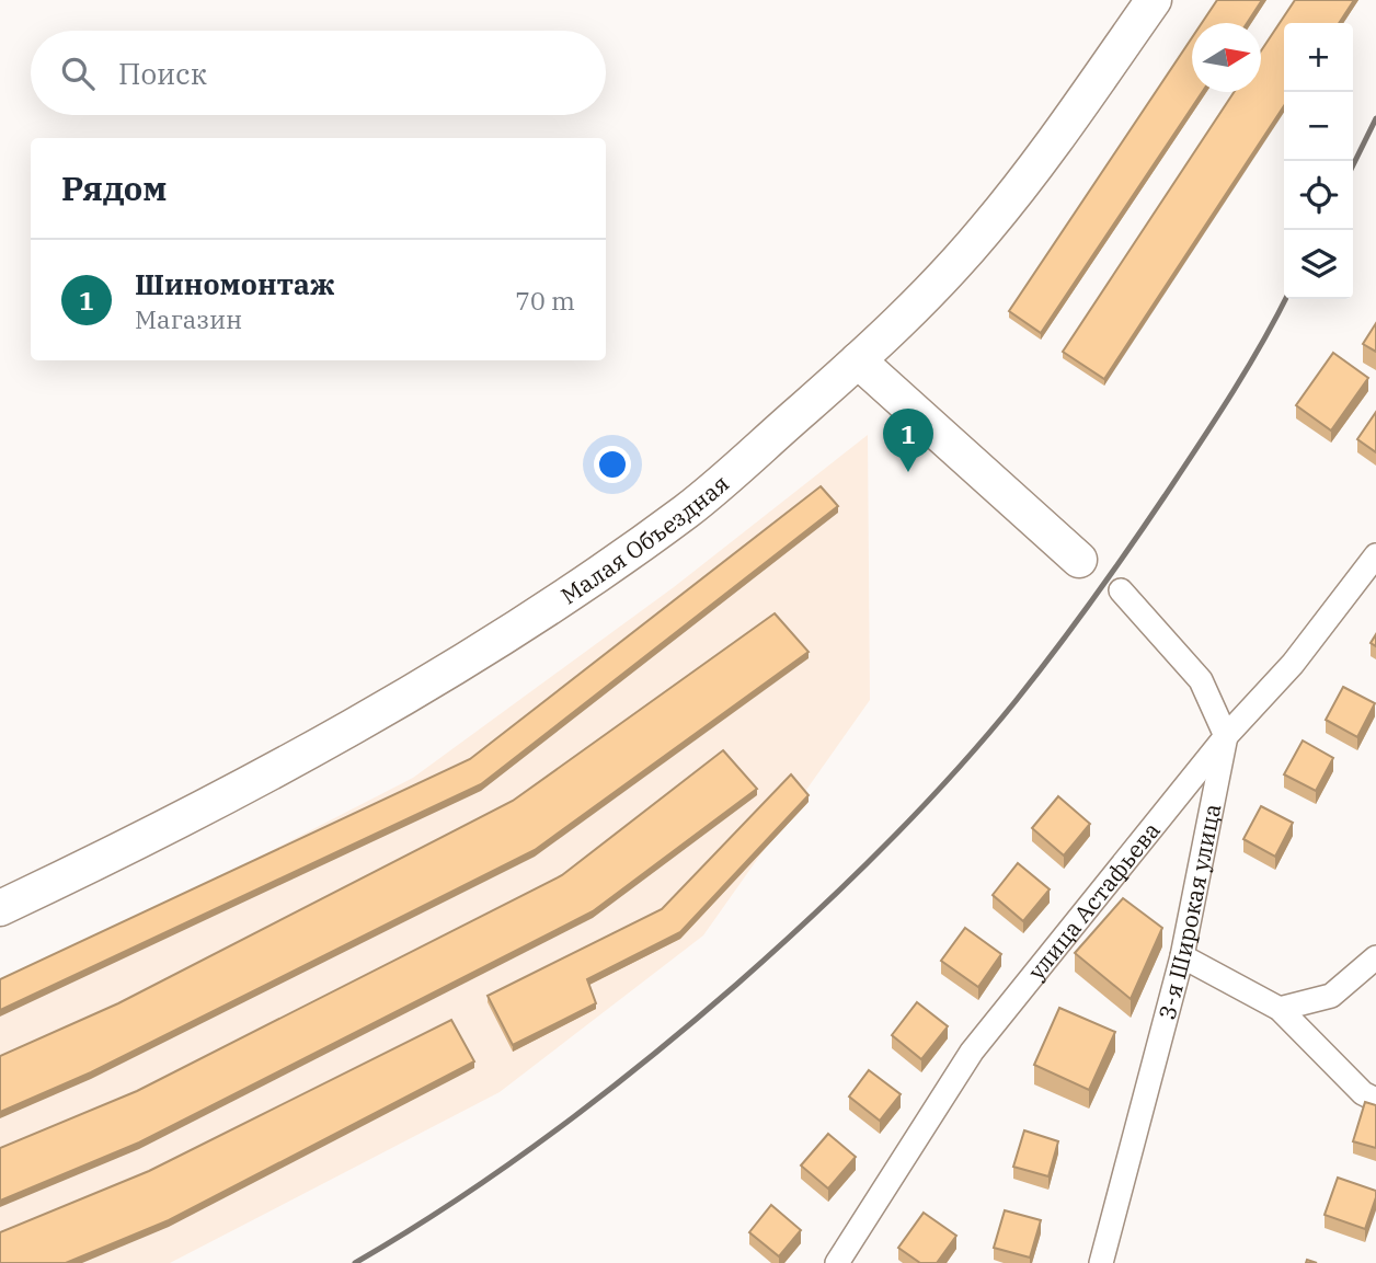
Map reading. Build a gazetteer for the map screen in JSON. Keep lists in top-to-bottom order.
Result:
{
  "streets": {
    "main road": ["Малая Объездная"],
    "street": ["улица Астафьева", "3-я Широкая улица"]
  },
  "crossings": [
    ["улица Астафьева", "3-я Широкая улица"]
  ],
  "north": "right",
  "page": {
    "map_buttons": ["+", "−"],
    "search": "Поиск",
    "heading": "Рядом",
    "list": [
      {
        "mark": "1",
        "name": "Шиномонтаж",
        "note": "Магазин",
        "value": "70 m"
      }
    ],
    "pins": "1"
  }
}
